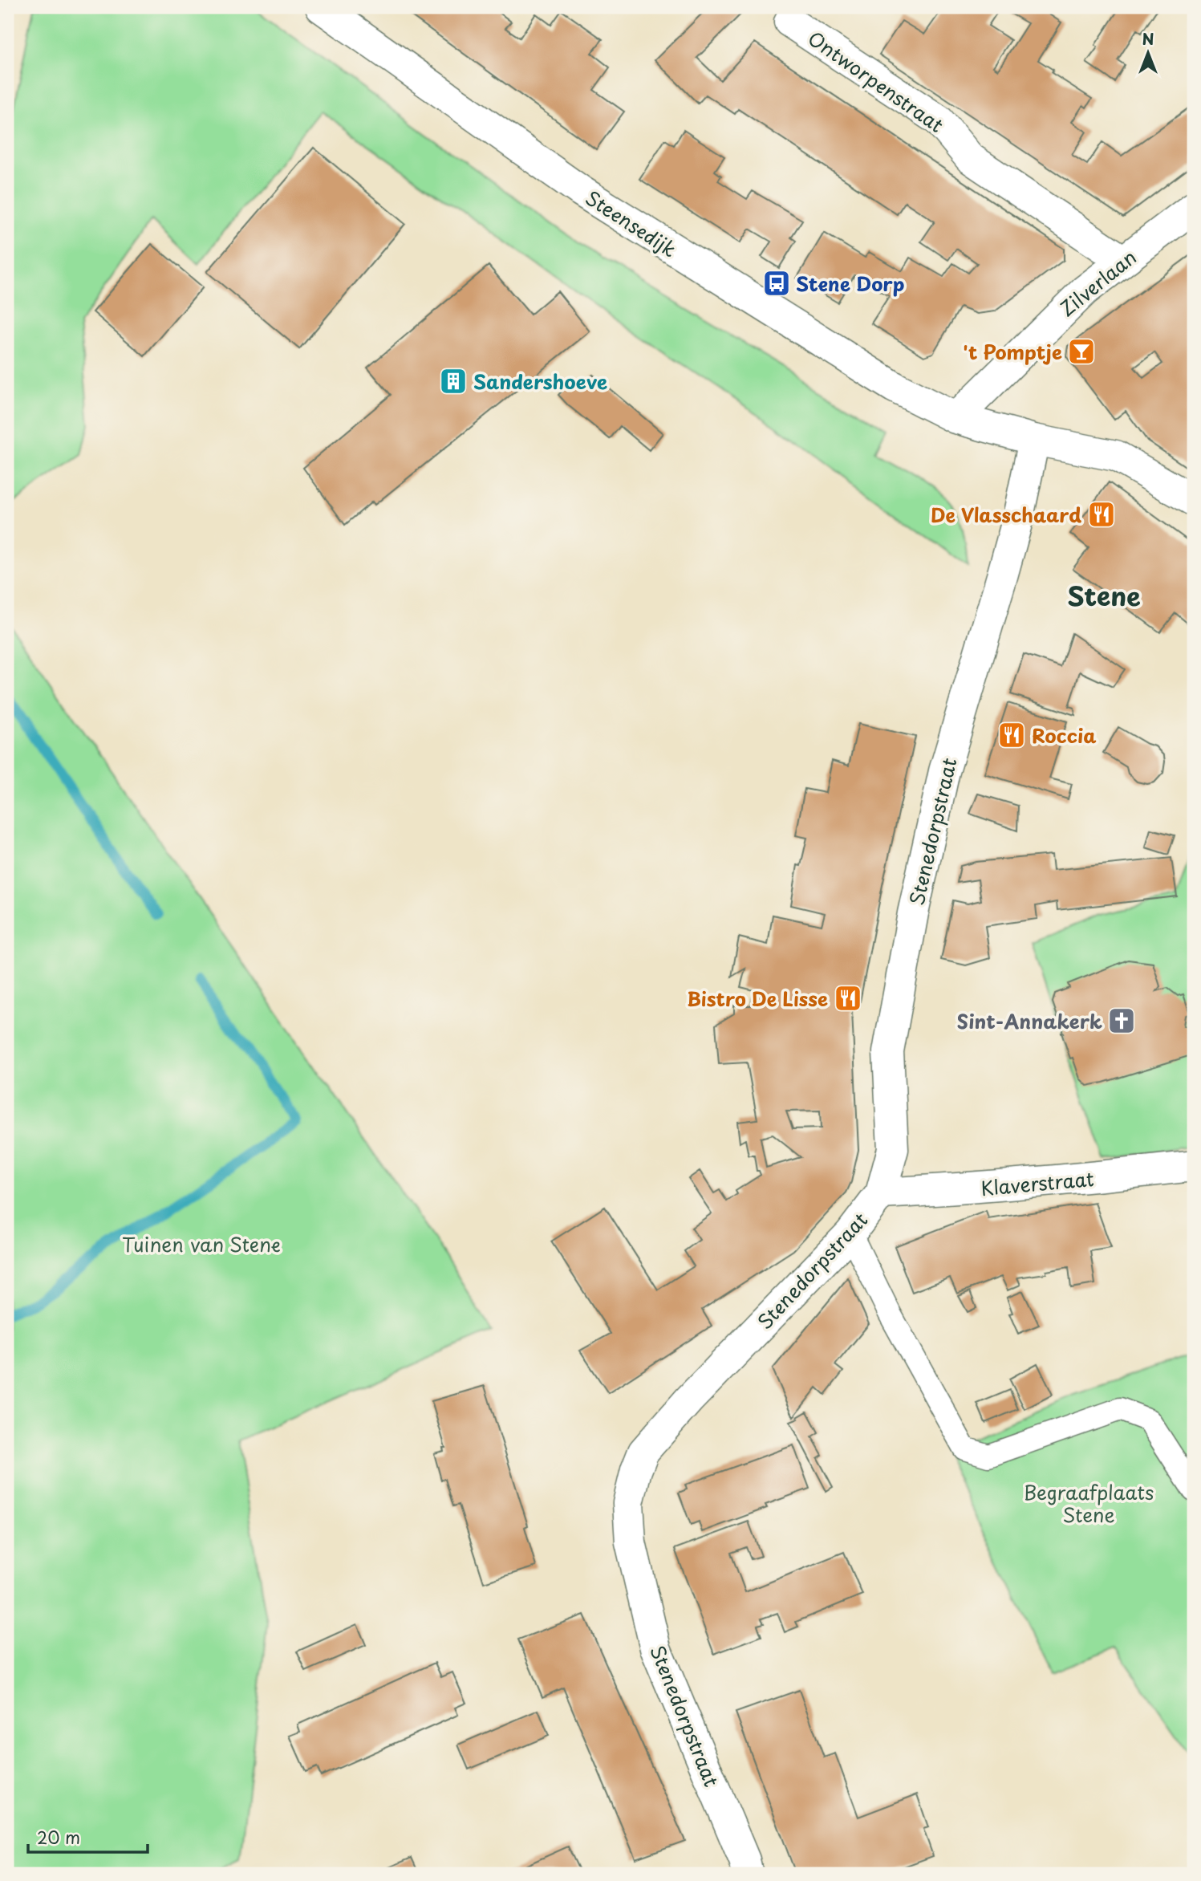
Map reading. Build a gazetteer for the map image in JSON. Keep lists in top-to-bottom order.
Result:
{
  "streets": {
    "street": [
      "Ontworpenstraat",
      "Steensedijk",
      "Zilverlaan",
      "Stenedorpstraat",
      "Klaverstraat"
    ]
  },
  "crossings": [
    ["Ontworpenstraat", "Zilverlaan"],
    ["Steensedijk", "Zilverlaan"],
    ["Steensedijk", "Stenedorpstraat"],
    ["Stenedorpstraat", "Klaverstraat"]
  ],
  "districts": ["Stene"],
  "parks": ["Tuinen van Stene", "Begraafplaats Stene"],
  "places": {
    "bus stop": ["Stene Dorp"],
    "bar": ["'t Pomptje"],
    "building": ["Sandershoeve"],
    "restaurant": ["De Vlasschaard", "Roccia", "Bistro De Lisse"],
    "church": ["Sint-Annakerk"]
  },
  "scale_bar": "20 m",
  "north": "top"
}
